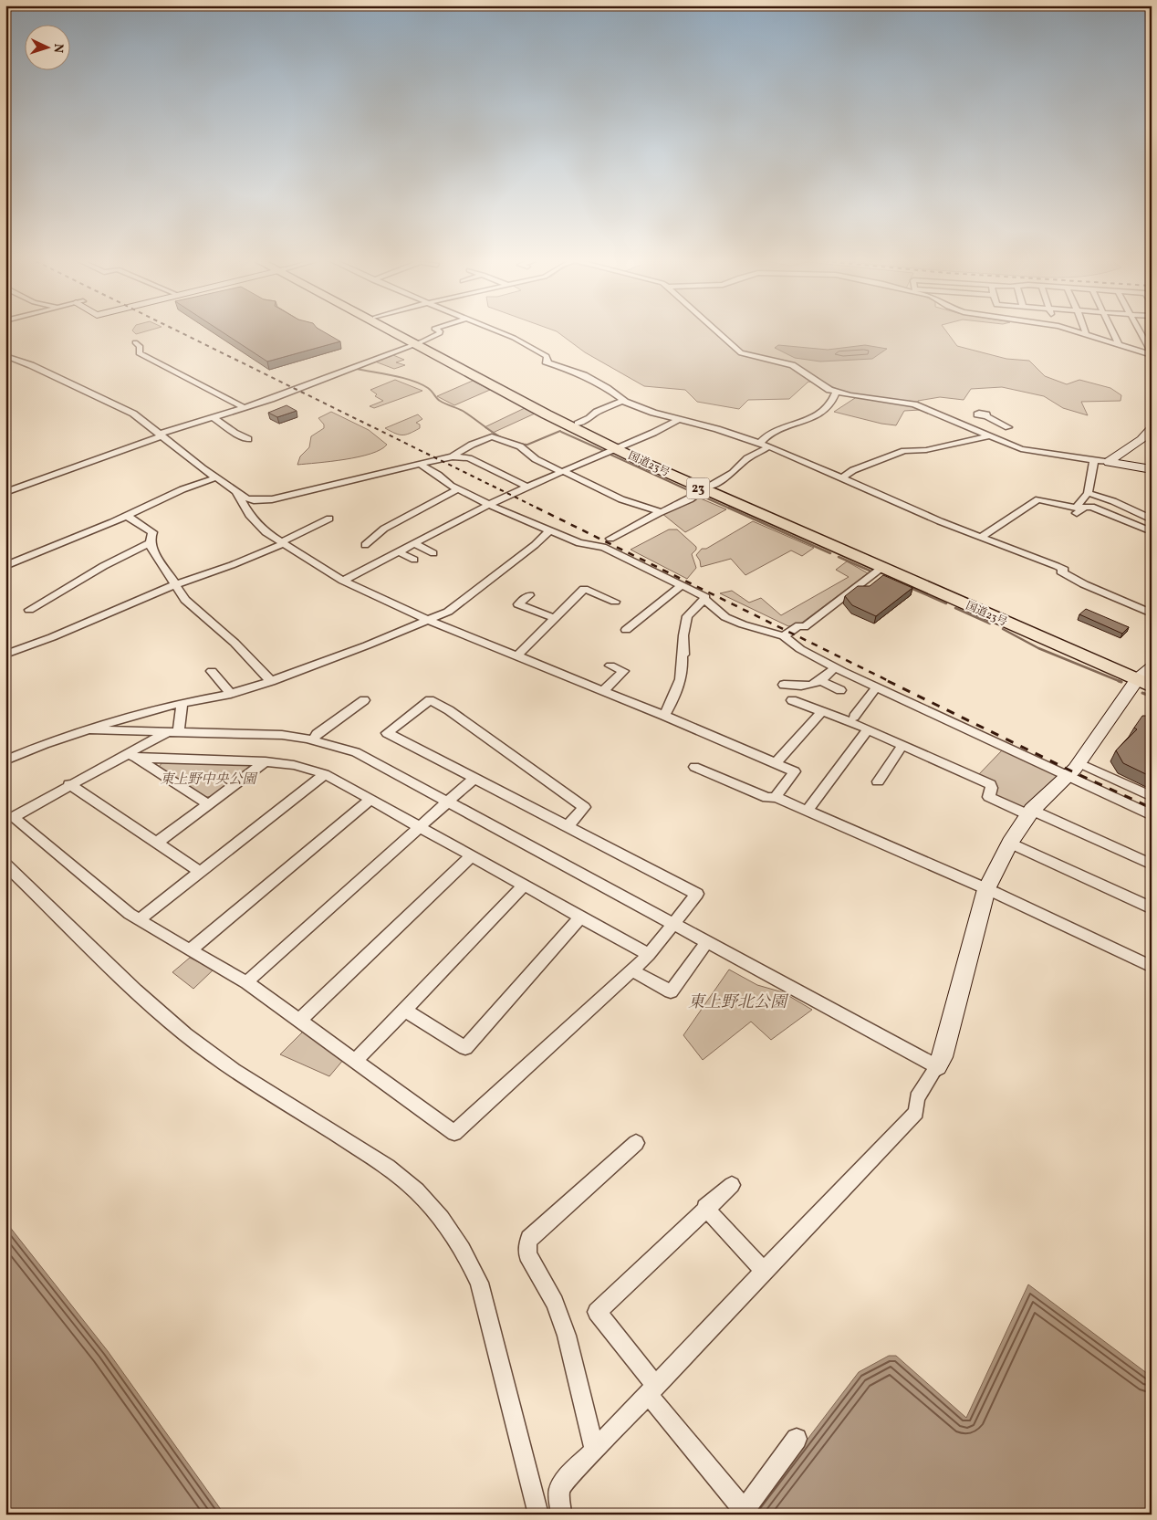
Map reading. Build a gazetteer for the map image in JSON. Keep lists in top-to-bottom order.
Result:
{
  "streets": {
    "highway": ["国道23号", "23"]
  },
  "parks": ["東上野中央公園", "東上野北公園"],
  "north": "right"
}
